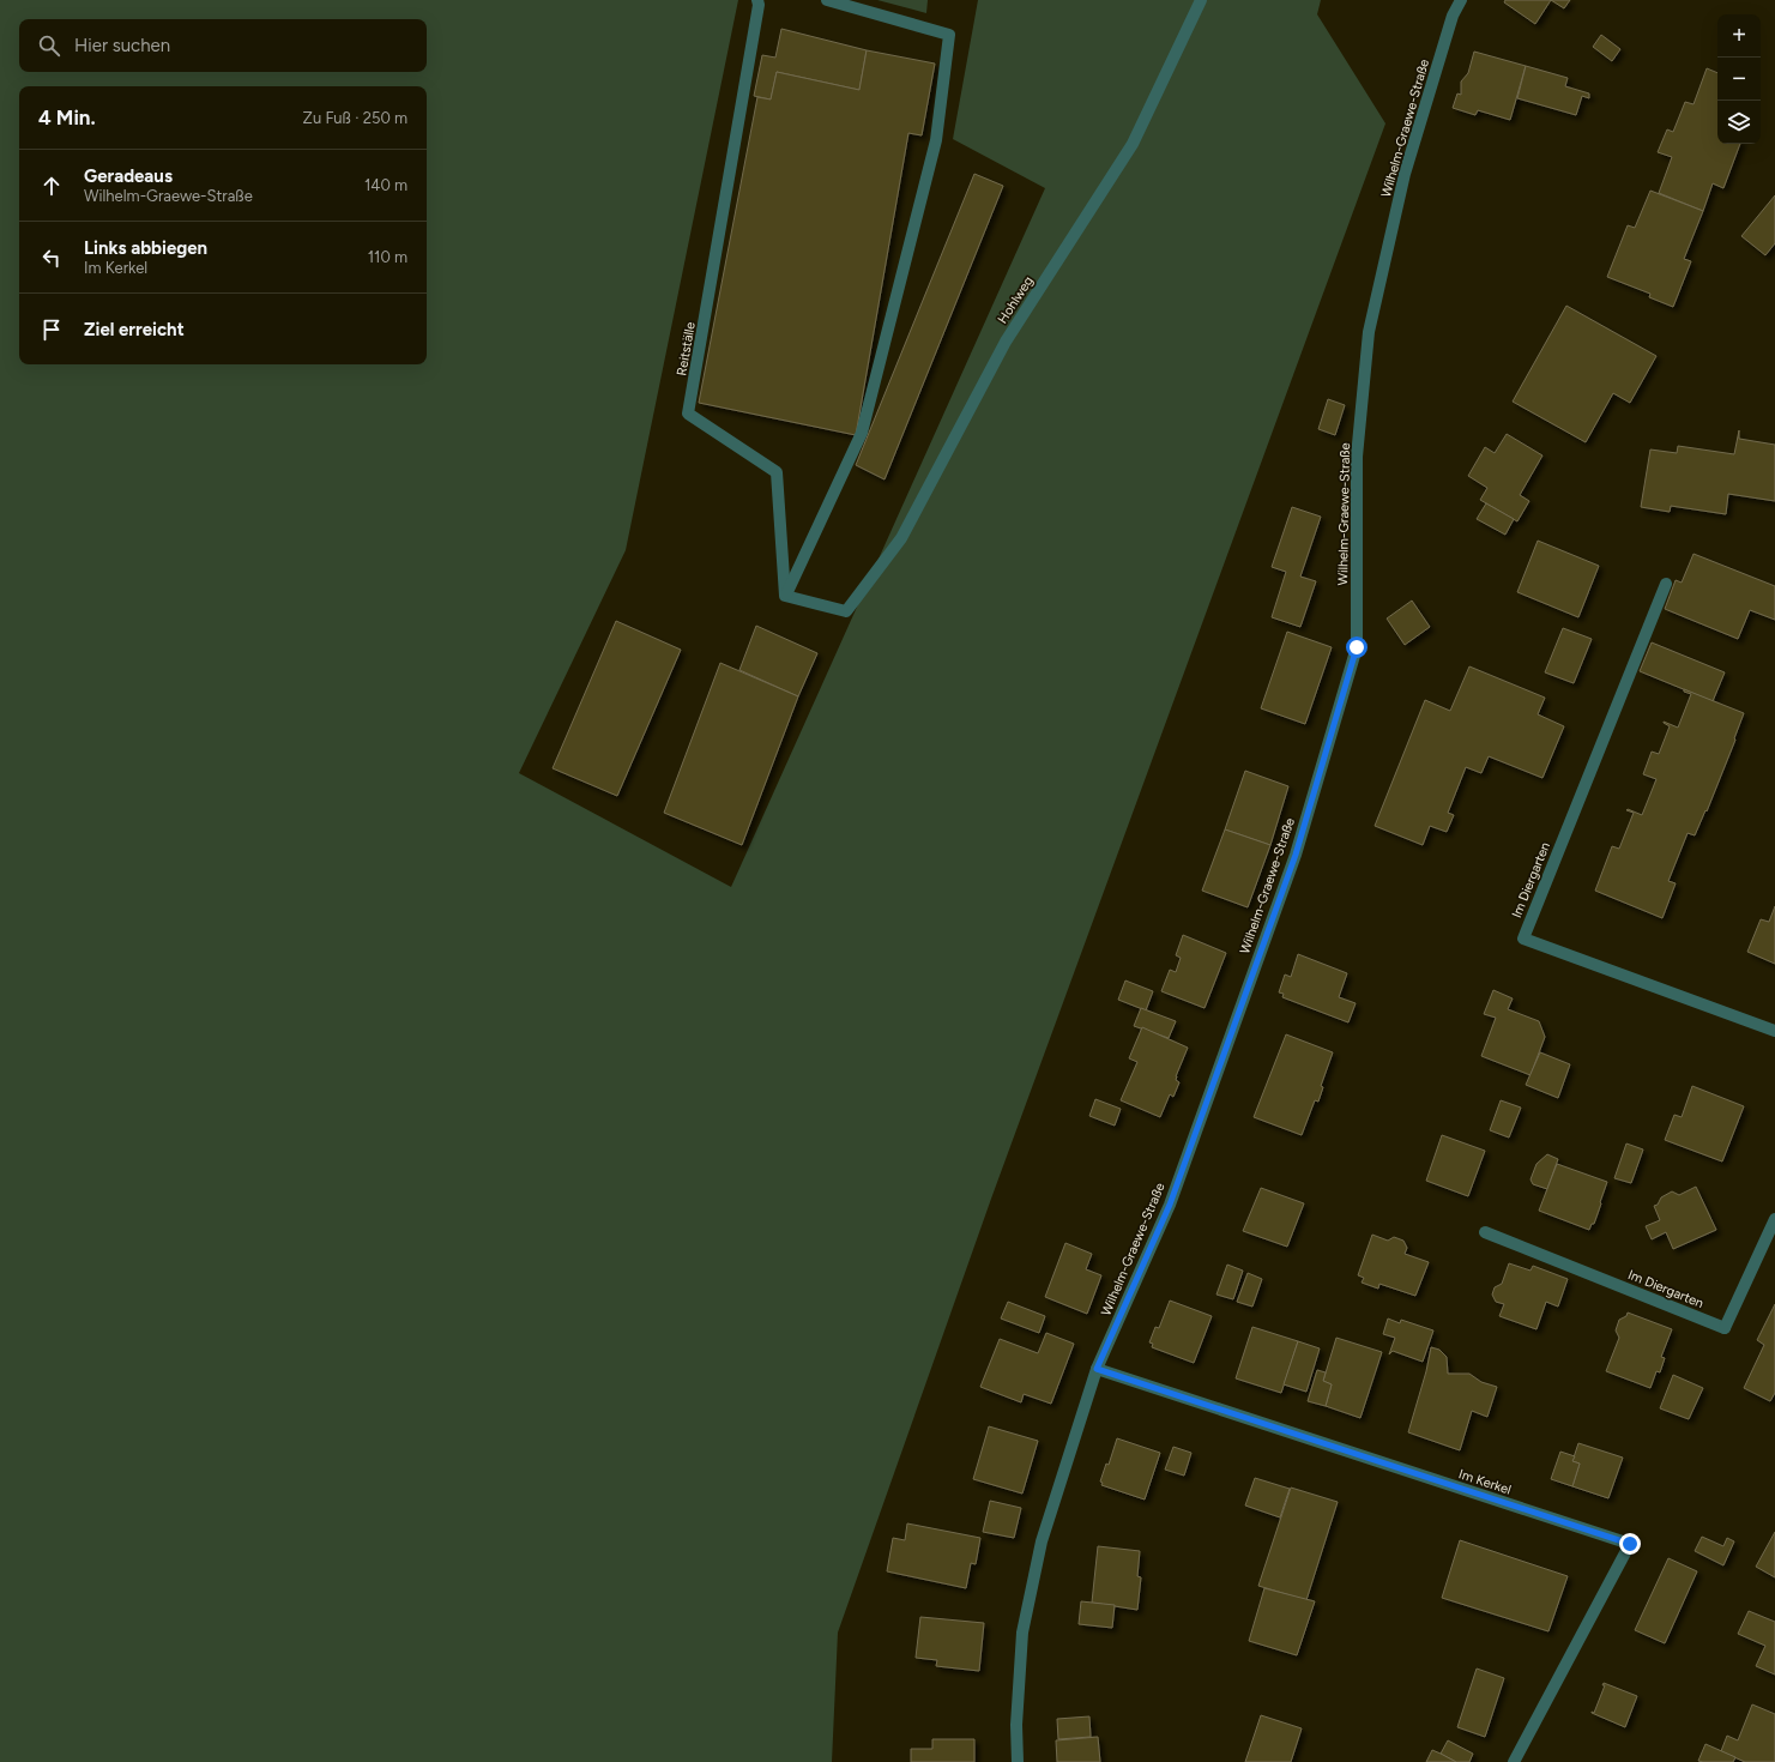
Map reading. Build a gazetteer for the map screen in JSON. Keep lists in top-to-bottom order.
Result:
{
  "streets": {
    "street": [
      "Wilhelm-Graewe-Straße",
      "Hohlweg",
      "Reitställe",
      "Im Diergarten",
      "Im Kerkel"
    ]
  },
  "crossings": [
    ["Wilhelm-Graewe-Straße", "Im Kerkel"],
    ["Hohlweg", "Reitställe"]
  ],
  "page": {
    "map_buttons": ["+", "−"],
    "search": "Hier suchen",
    "heading": ["4 Min.", "Zu Fuß · 250 m"],
    "list": [
      ["Geradeaus", "Wilhelm-Graewe-Straße", "140 m"],
      ["Links abbiegen", "Im Kerkel", "110 m"],
      "Ziel erreicht"
    ]
  }
}
